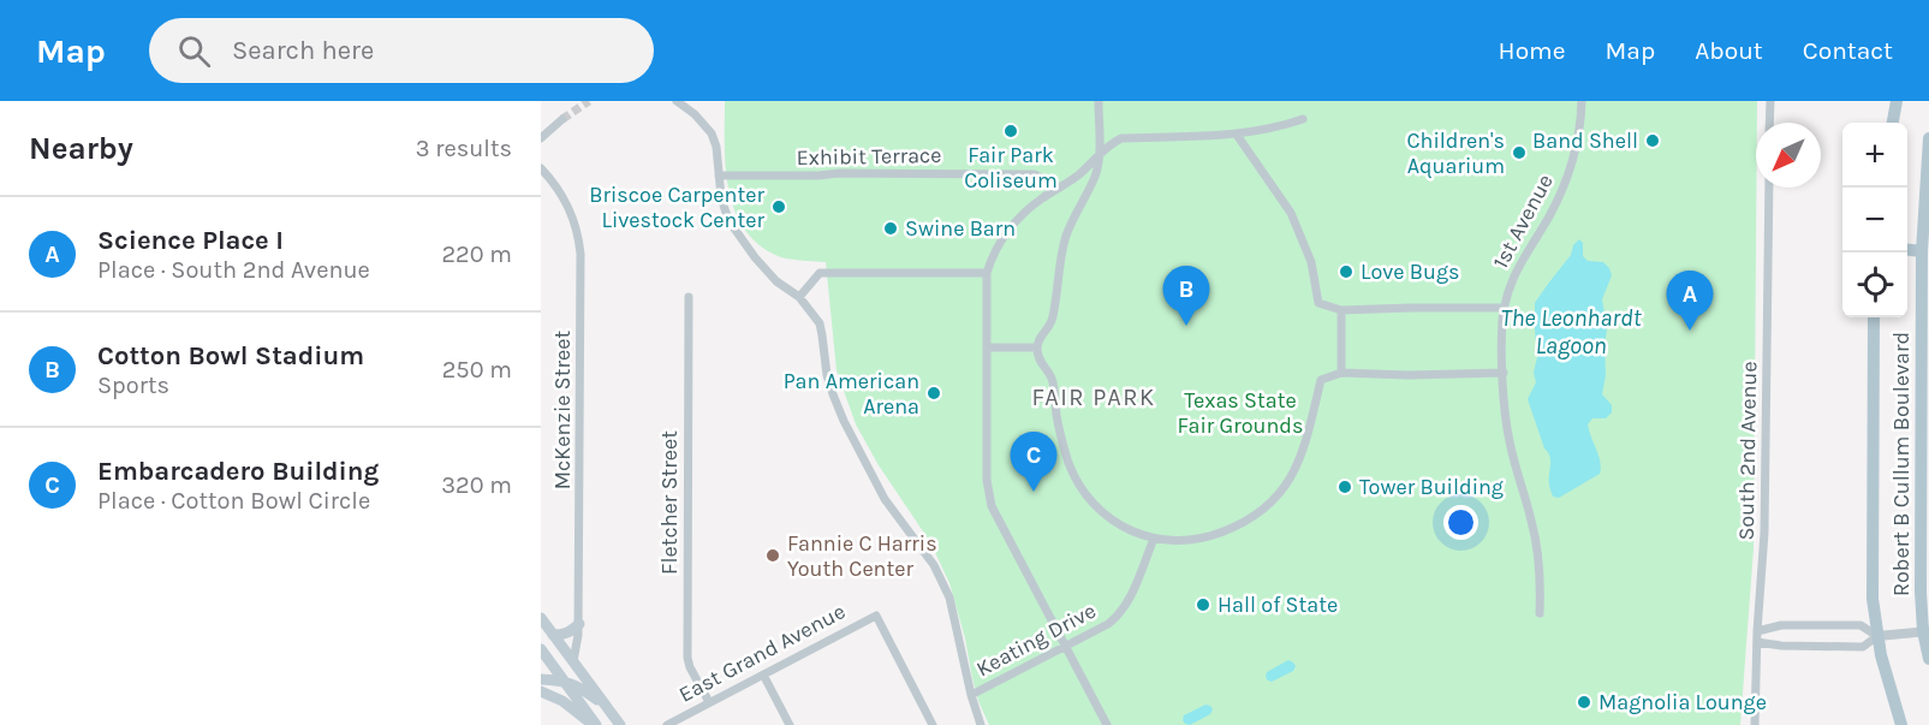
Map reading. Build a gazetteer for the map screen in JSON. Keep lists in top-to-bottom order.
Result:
{
  "streets": {
    "main road": ["Robert B Cullum Boulevard"],
    "street": [
      "Exhibit Terrace",
      "1st Avenue",
      "McKenzie Street",
      "South 2nd Avenue",
      "Fletcher Street",
      "Keating Drive",
      "East Grand Avenue"
    ]
  },
  "crossings": [
    ["Fletcher Street", "East Grand Avenue"]
  ],
  "districts": ["FAIR PARK"],
  "water": ["The Leonhardt Lagoon"],
  "parks": ["Texas State Fair Grounds"],
  "places": [
    "Fair Park Coliseum",
    "Band Shell",
    "Children's Aquarium",
    "Briscoe Carpenter Livestock Center",
    "Swine Barn",
    "Love Bugs",
    "Pan American Arena",
    "Tower Building",
    "Fannie C Harris Youth Center",
    "Hall of State",
    "Magnolia Lounge"
  ],
  "north": "bottom left",
  "page": {
    "header": "Map",
    "search": "Search here",
    "nav": [
      "Home",
      "Map",
      "About",
      "Contact"
    ],
    "heading": ["Nearby", "3 results"],
    "map_buttons": ["+", "−"],
    "list": [
      {
        "mark": "A",
        "name": "Science Place I",
        "note": "Place · South 2nd Avenue",
        "value": "220 m"
      },
      {
        "mark": "B",
        "name": "Cotton Bowl Stadium",
        "note": "Sports",
        "value": "250 m"
      },
      {
        "mark": "C",
        "name": "Embarcadero Building",
        "note": "Place · Cotton Bowl Circle",
        "value": "320 m"
      }
    ],
    "pins": ["B", "A", "C"]
  }
}
